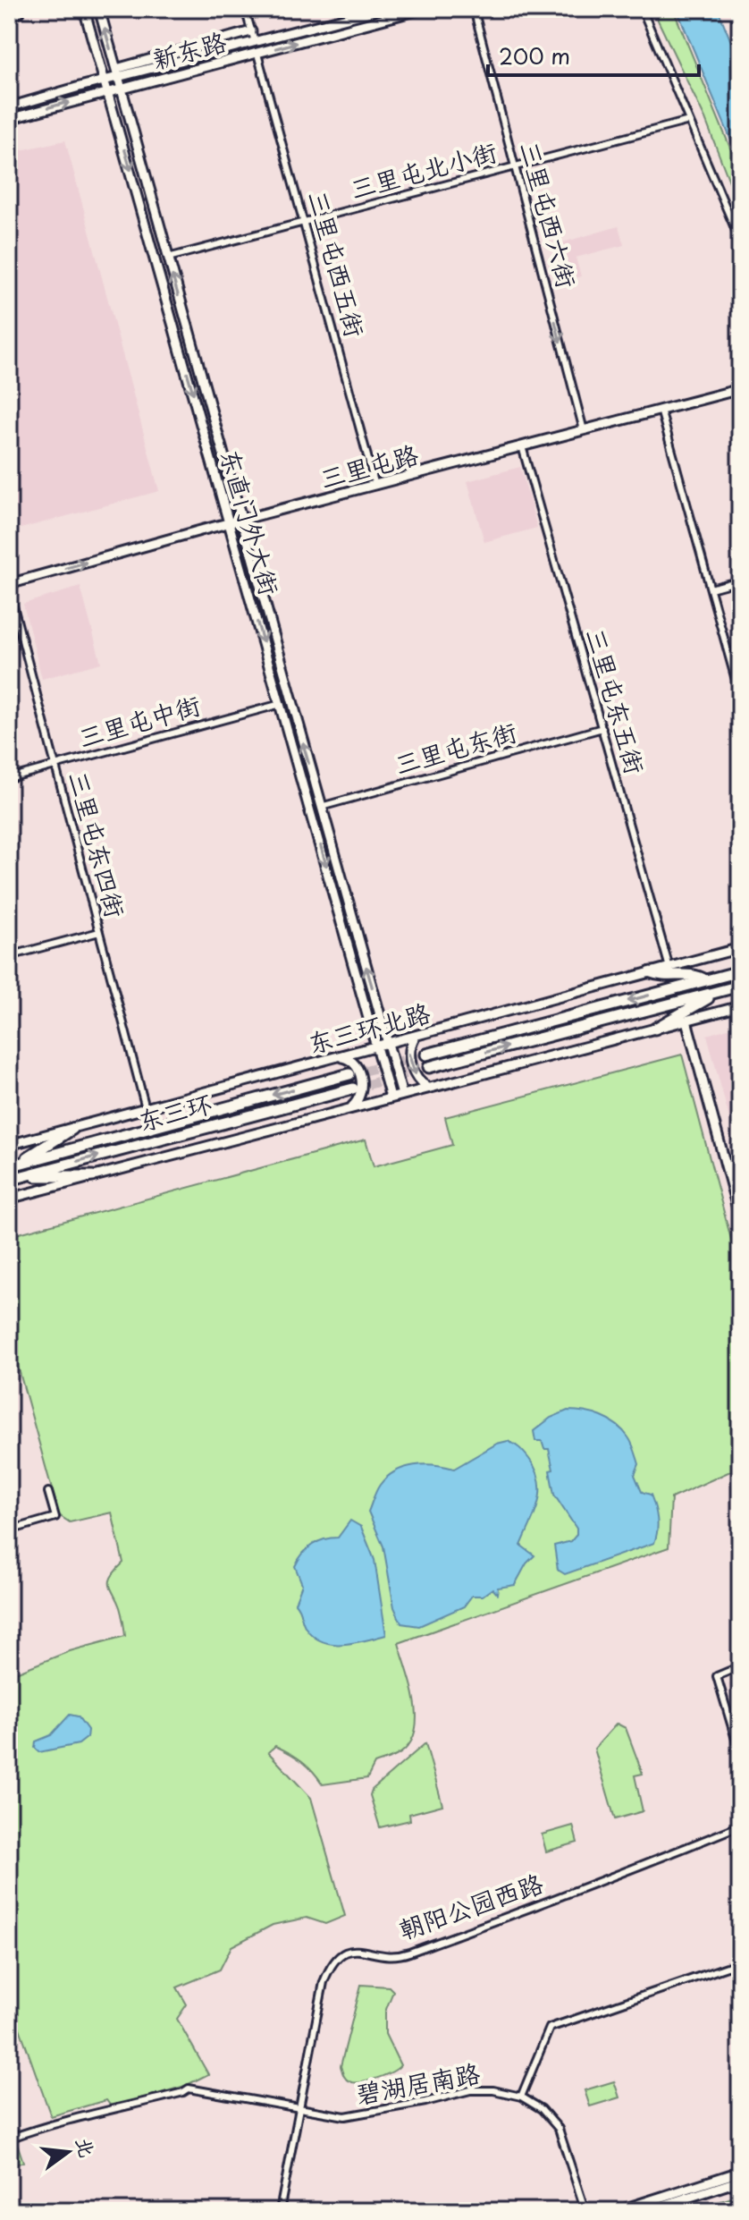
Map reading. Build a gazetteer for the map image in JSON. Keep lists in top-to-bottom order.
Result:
{
  "streets": {
    "highway": ["东三环"],
    "main road": [
      "新东路",
      "三里屯路",
      "东直门外大街",
      "东三环北路"
    ],
    "street": [
      "三里屯北小街",
      "三里屯西六街",
      "三里屯西五街",
      "三里屯东五街",
      "三里屯中街",
      "三里屯东街",
      "三里屯东四街",
      "朝阳公园西路",
      "碧湖居南路"
    ]
  },
  "crossings": [
    ["新东路", "三里屯西五街"],
    ["新东路", "东直门外大街"],
    ["三里屯北小街", "三里屯西六街"],
    ["三里屯北小街", "三里屯西五街"],
    ["三里屯北小街", "东直门外大街"],
    ["三里屯西六街", "三里屯路"],
    ["三里屯西五街", "三里屯路"],
    ["三里屯路", "东直门外大街"],
    ["三里屯路", "三里屯东五街"],
    ["三里屯路", "三里屯东四街"],
    ["东直门外大街", "三里屯中街"],
    ["东直门外大街", "三里屯东街"],
    ["东直门外大街", "东三环北路"],
    ["三里屯东五街", "三里屯东街"],
    ["三里屯东五街", "东三环北路"],
    ["三里屯中街", "三里屯东四街"],
    ["三里屯东四街", "东三环北路"],
    ["朝阳公园西路", "碧湖居南路"]
  ],
  "one_way": ["三里屯西六街"],
  "scale_bar": "200 m",
  "north": "right"
}
